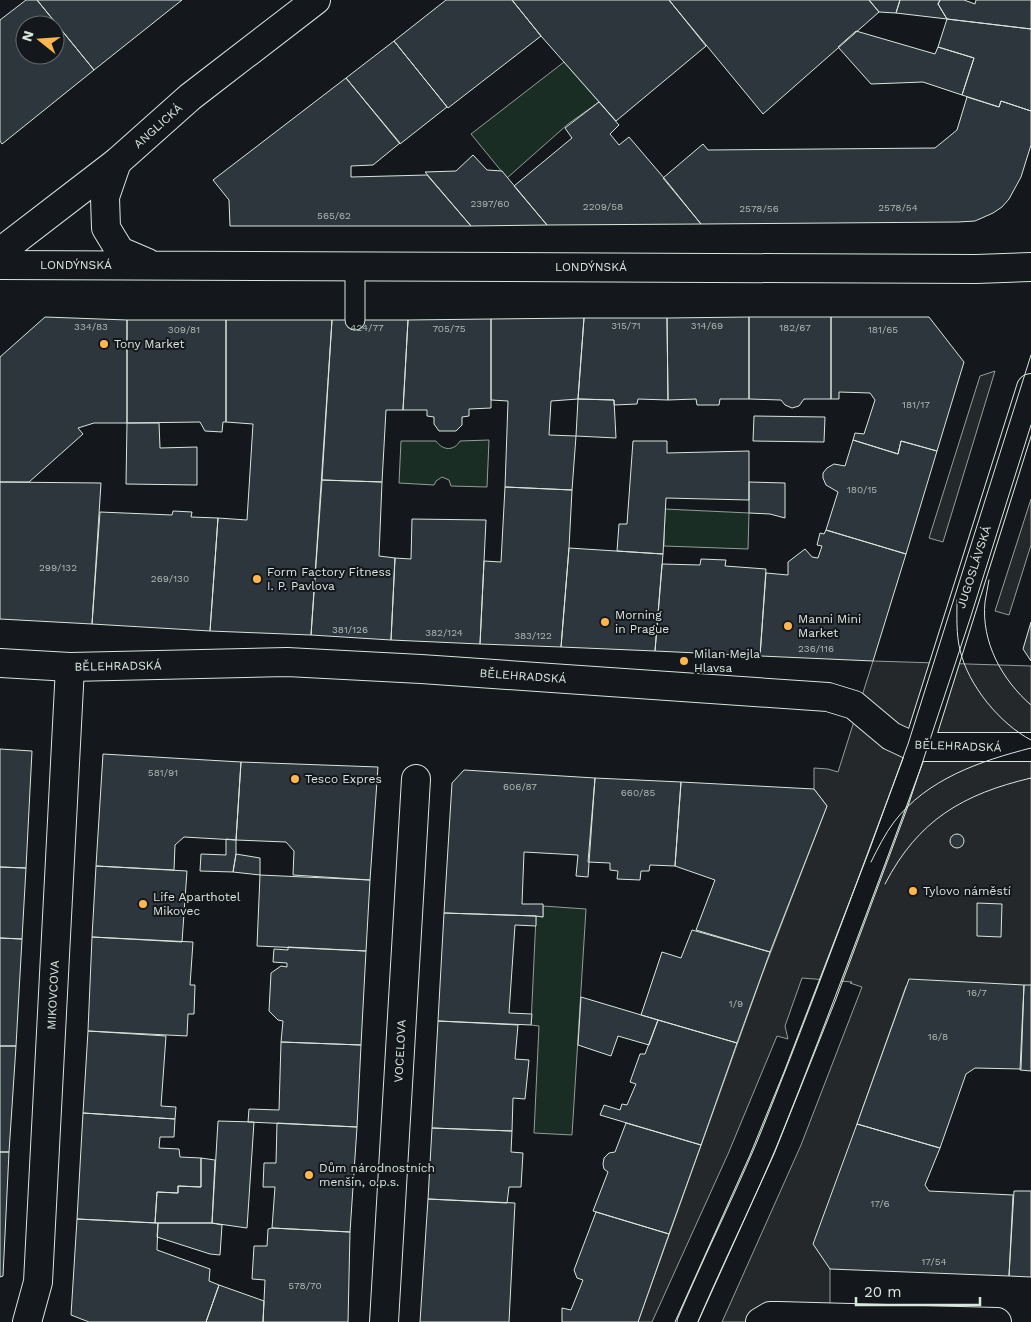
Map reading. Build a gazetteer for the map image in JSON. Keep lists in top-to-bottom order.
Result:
{
  "streets": {
    "street": [
      "ANGLICKÁ",
      "LONDÝNSKÁ",
      "JUGOSLÁVSKÁ",
      "BĚLEHRADSKÁ",
      "MIKOVCOVA",
      "VOCELOVA"
    ]
  },
  "crossings": [
    ["ANGLICKÁ", "LONDÝNSKÁ"],
    ["JUGOSLÁVSKÁ", "BĚLEHRADSKÁ"],
    ["BĚLEHRADSKÁ", "MIKOVCOVA"]
  ],
  "places": [
    "Tony Market",
    "Form Factory Fitness I. P. Pavlova",
    "Morning in Prague",
    "Manni Mini Market",
    "Milan Mejla Hlavsa",
    "Tesco Expres",
    "Tylovo náměstí",
    "Life Aparthotel Mikovec",
    "Dům národnostních menšin, o.p.s."
  ],
  "house_numbers": [
    "2397/60",
    "2209/58",
    "2578/54",
    "2578/56",
    "565/62",
    "315/71",
    "314/69",
    "334/83",
    "424/77",
    "182/67",
    "705/75",
    "309/81",
    "181/65",
    "181/17",
    "180/15",
    "299/132",
    "269/130",
    "381/126",
    "382/124",
    "383/122",
    "236/116",
    "581/91",
    "606/87",
    "660/85",
    "16/7",
    "1/9",
    "16/8",
    "17/6",
    "17/54",
    "578/70"
  ],
  "scale_bar": "20 m",
  "north": "left"
}
